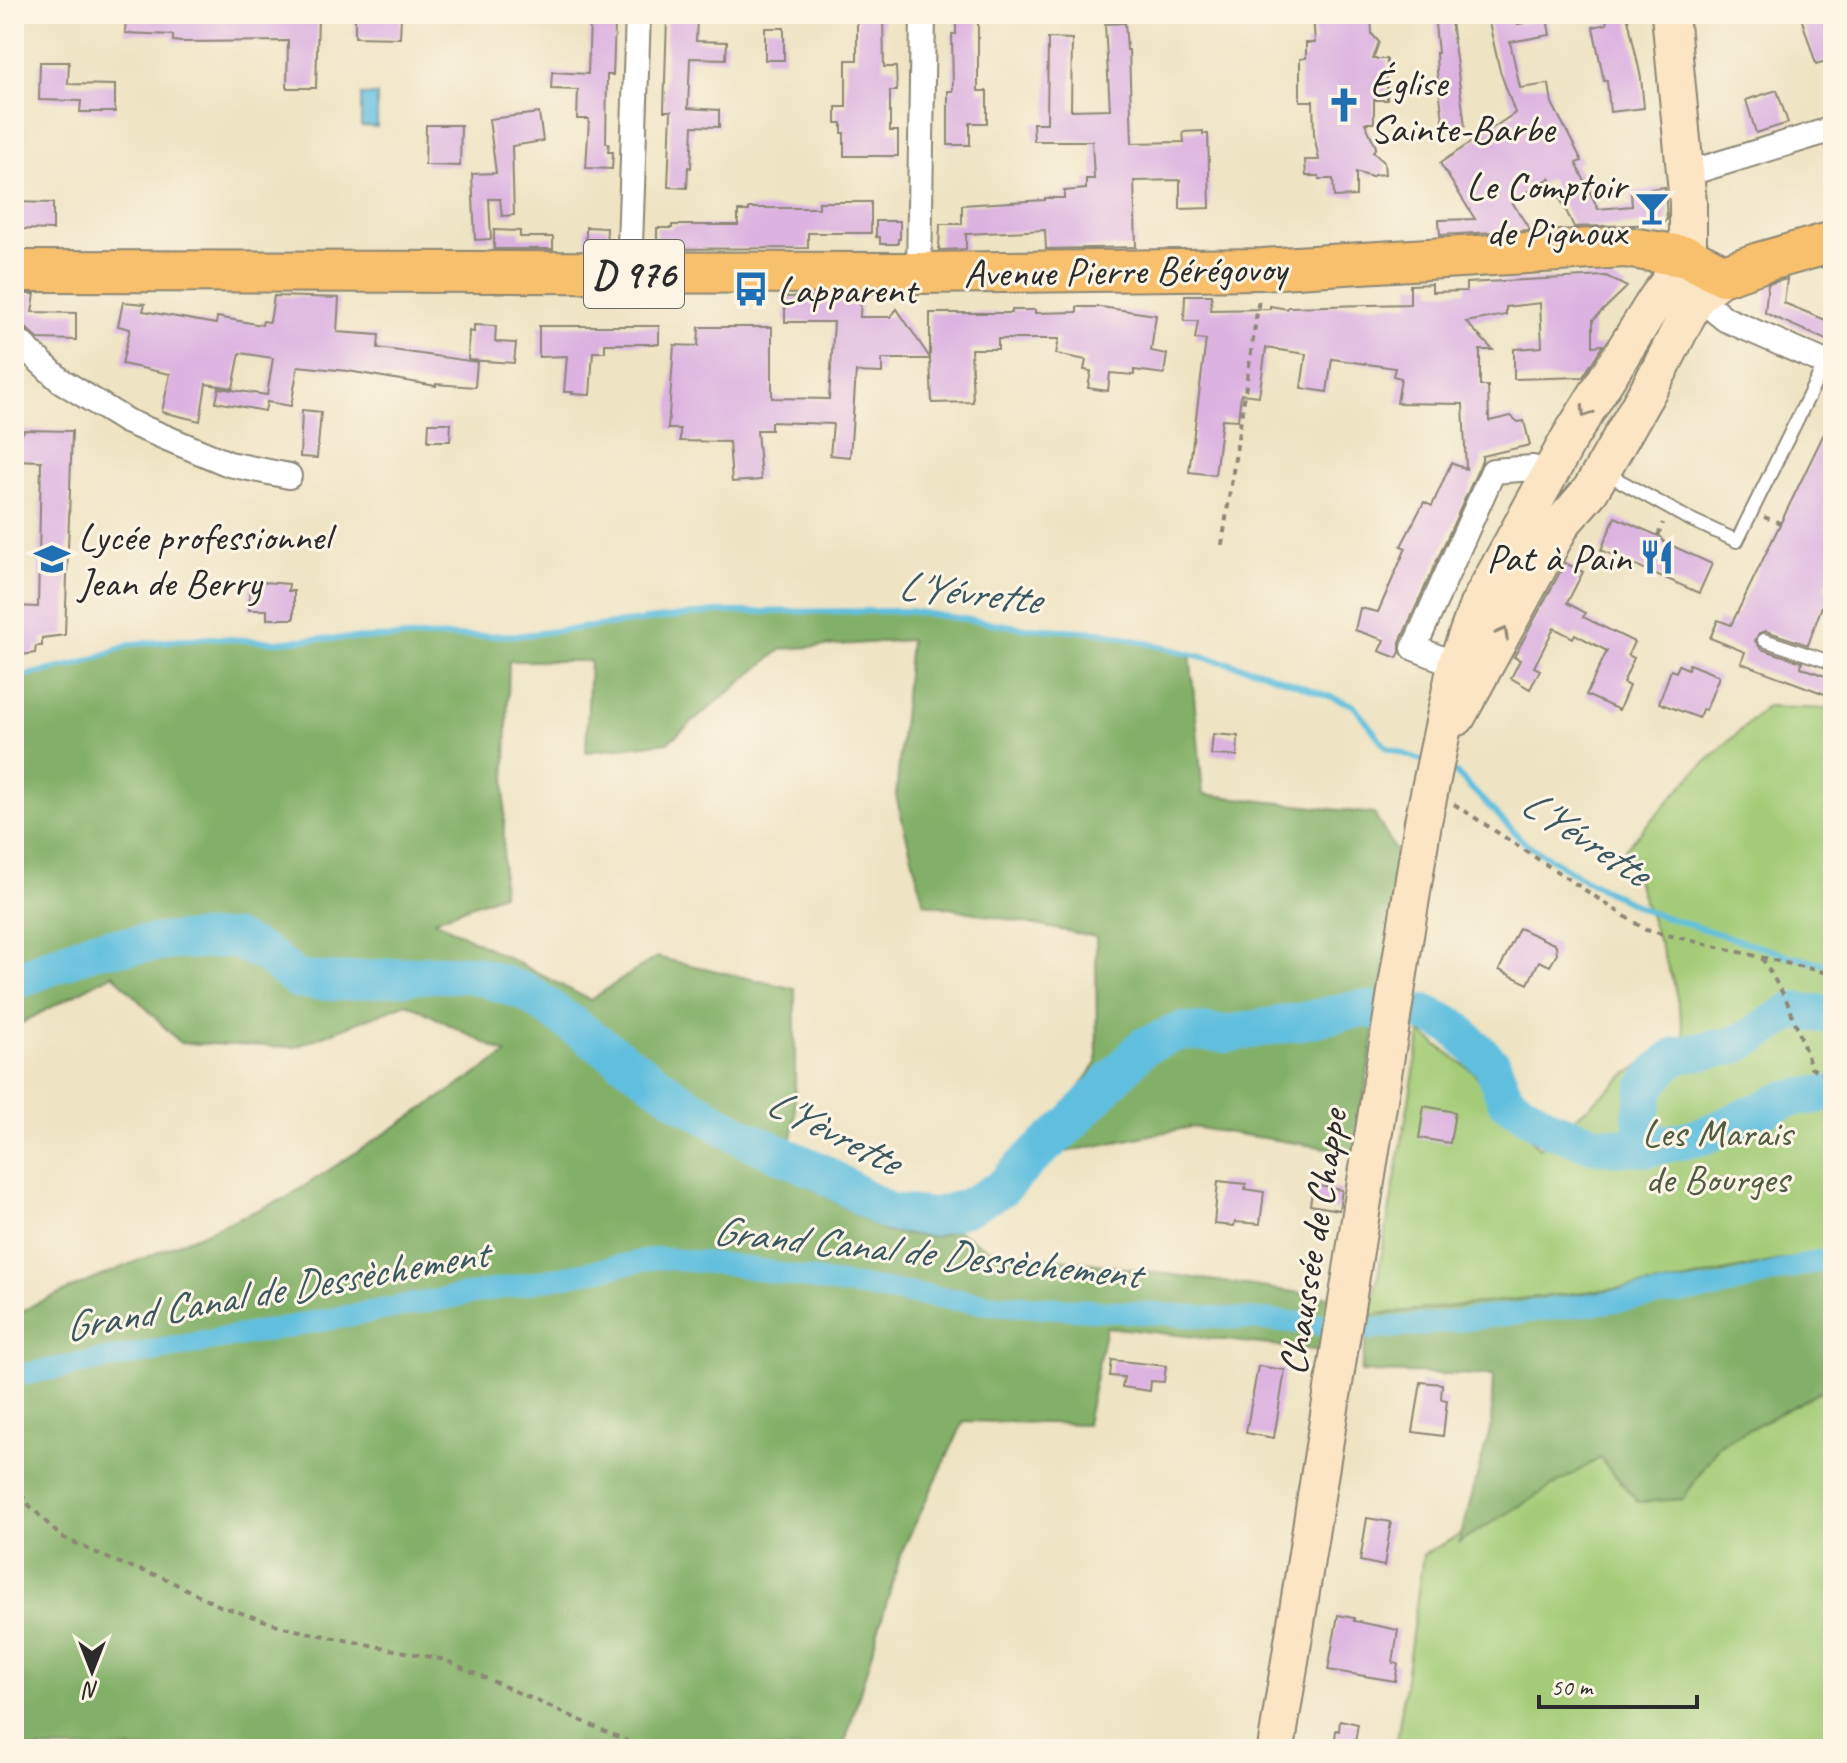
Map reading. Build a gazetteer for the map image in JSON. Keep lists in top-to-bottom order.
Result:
{
  "streets": {
    "main road": ["Avenue Pierre Bérégovoy", "D 976", "Chaussée de Chappe"]
  },
  "crossings": [
    ["Avenue Pierre Bérégovoy", "Chaussée de Chappe"]
  ],
  "water": ["L'Yévrette", "L'Yèvrette", "Grand Canal de Dessèchement"],
  "parks": ["Les Marais de Bourges"],
  "places": {
    "church": ["Église Sainte-Barbe"],
    "bar": ["Le Comptoir de Pignoux"],
    "bus stop": ["Lapparent"],
    "restaurant": ["Pat à Pain"],
    "school or university": ["Lycée professionnel Jean de Berry"]
  },
  "scale_bar": "50 m",
  "north": "bottom"
}
